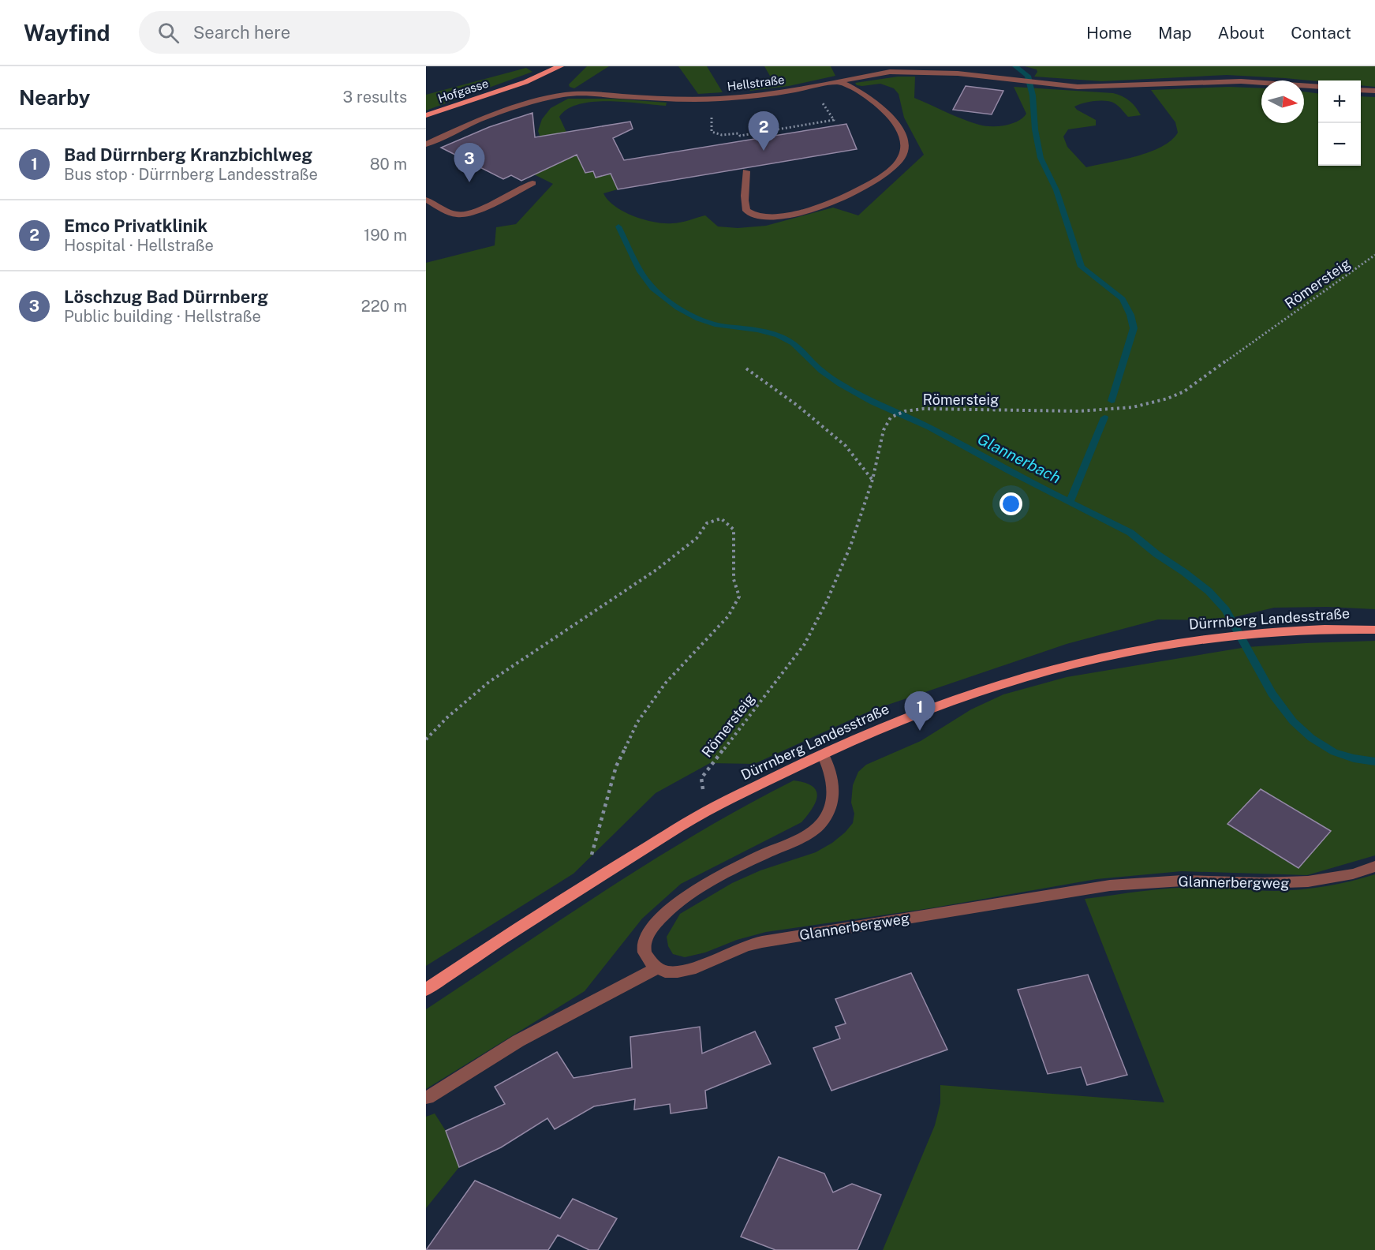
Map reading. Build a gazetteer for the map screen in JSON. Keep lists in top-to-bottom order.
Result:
{
  "streets": {
    "main road": ["Hofgasse", "Dürrnberg Landesstraße"],
    "street": ["Hellstraße", "Glannerbergweg"],
    "path": ["Römersteig"]
  },
  "crossings": [
    ["Römersteig", "Dürrnberg Landesstraße"]
  ],
  "water": ["Glannerbach"],
  "north": "right",
  "page": {
    "header": "Wayfind",
    "search": "Search here",
    "nav": [
      "Home",
      "Map",
      "About",
      "Contact"
    ],
    "heading": ["Nearby", "3 results"],
    "map_buttons": ["+", "−"],
    "pins": ["2", "3", "1"],
    "list": [
      {
        "mark": "1",
        "name": "Bad Dürrnberg Kranzbichlweg",
        "note": "Bus stop · Dürrnberg Landesstraße",
        "value": "80 m"
      },
      {
        "mark": "2",
        "name": "Emco Privatklinik",
        "note": "Hospital · Hellstraße",
        "value": "190 m"
      },
      {
        "mark": "3",
        "name": "Löschzug Bad Dürrnberg",
        "note": "Public building · Hellstraße",
        "value": "220 m"
      }
    ]
  }
}
